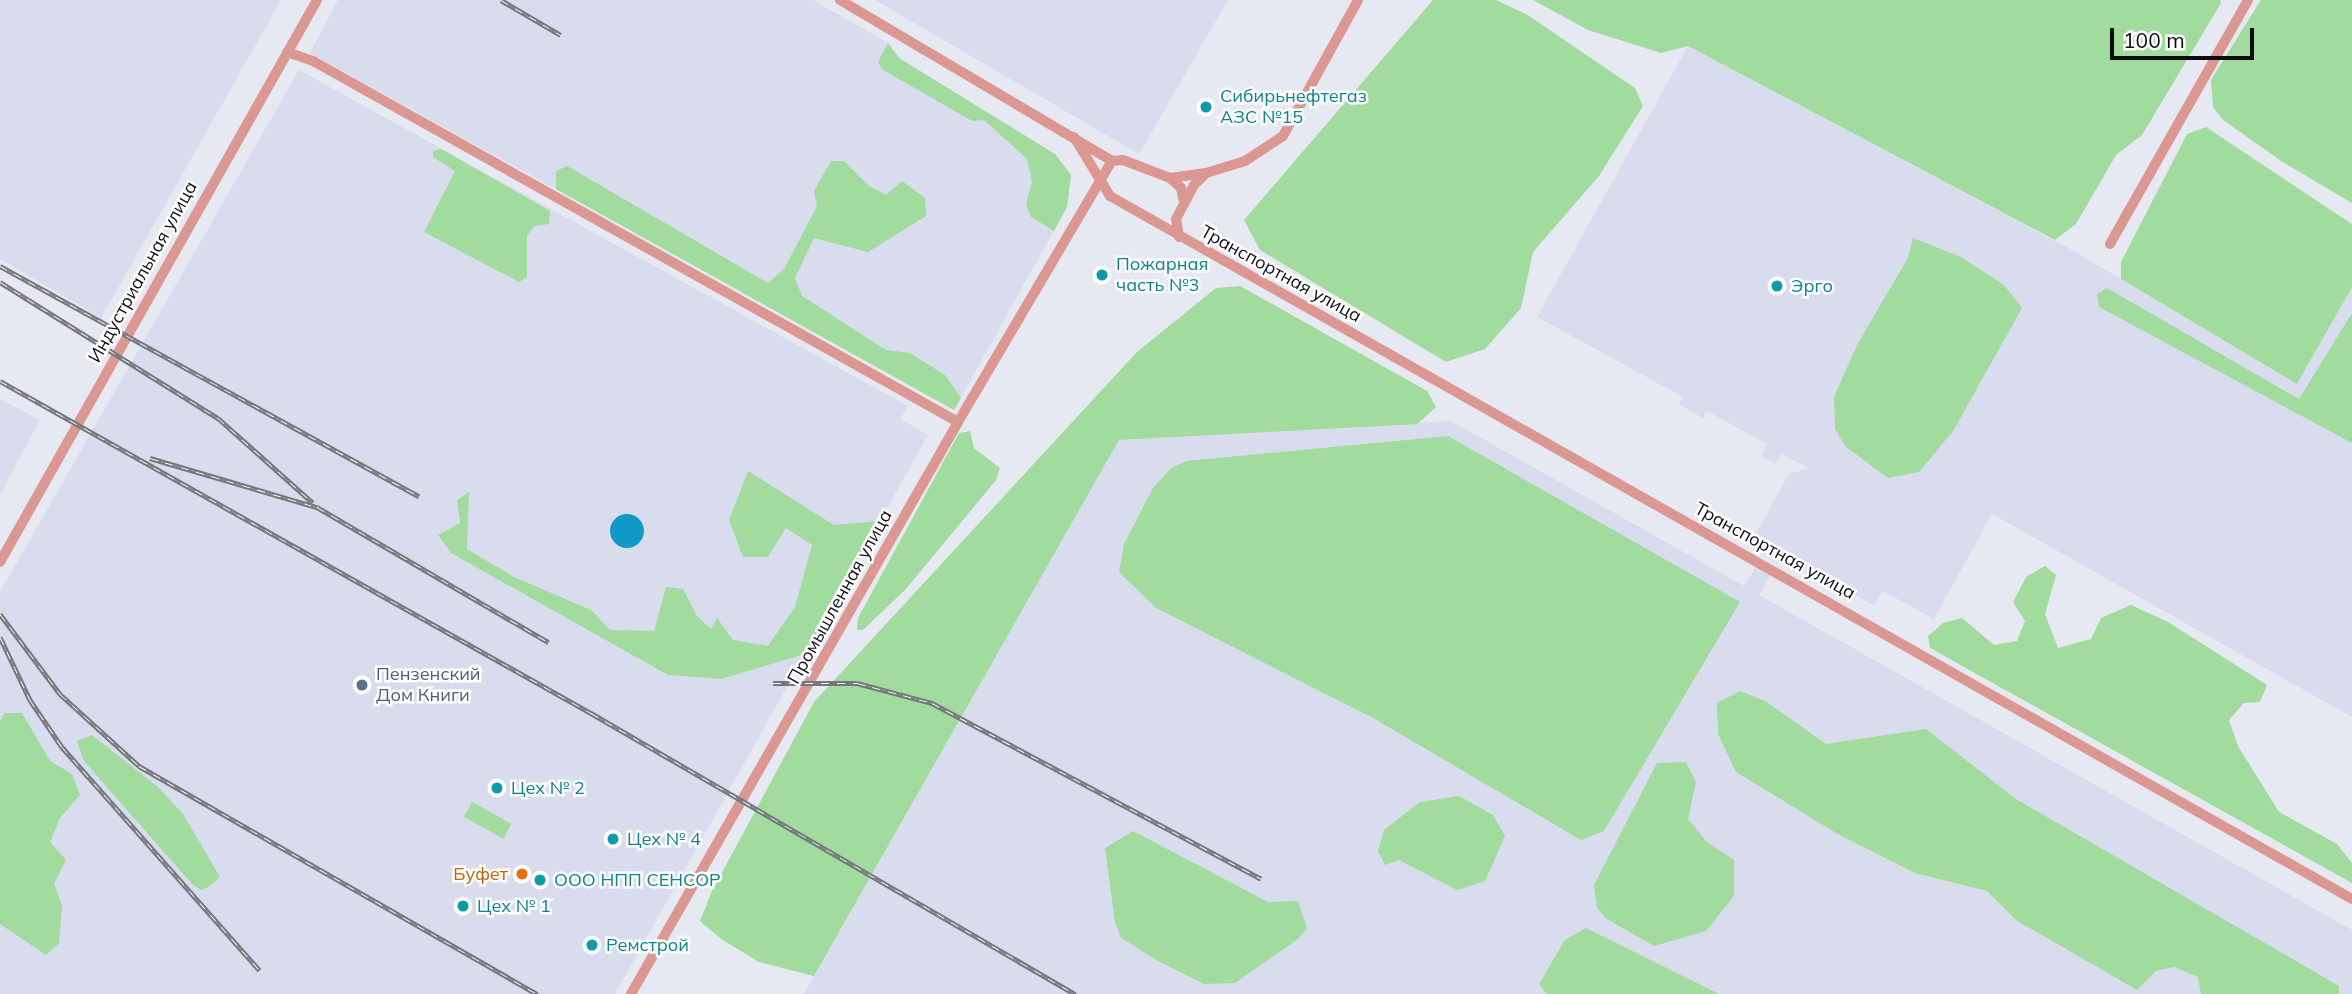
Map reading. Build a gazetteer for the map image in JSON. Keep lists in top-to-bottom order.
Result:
{
  "streets": {
    "street": ["Индустриальная улица", "Транспортная улица", "Промышленная улица"]
  },
  "places": [
    "Сибирьнефтегаз АЗС №15",
    "Пожарная часть №3",
    "Эрго",
    "Пензенский Дом Книги",
    "Цех № 2",
    "Цех № 4",
    "Буфет",
    "ООО НПП СЕНСОР",
    "Цех № 1",
    "Ремстрой"
  ],
  "scale_bar": "100 m"
}
